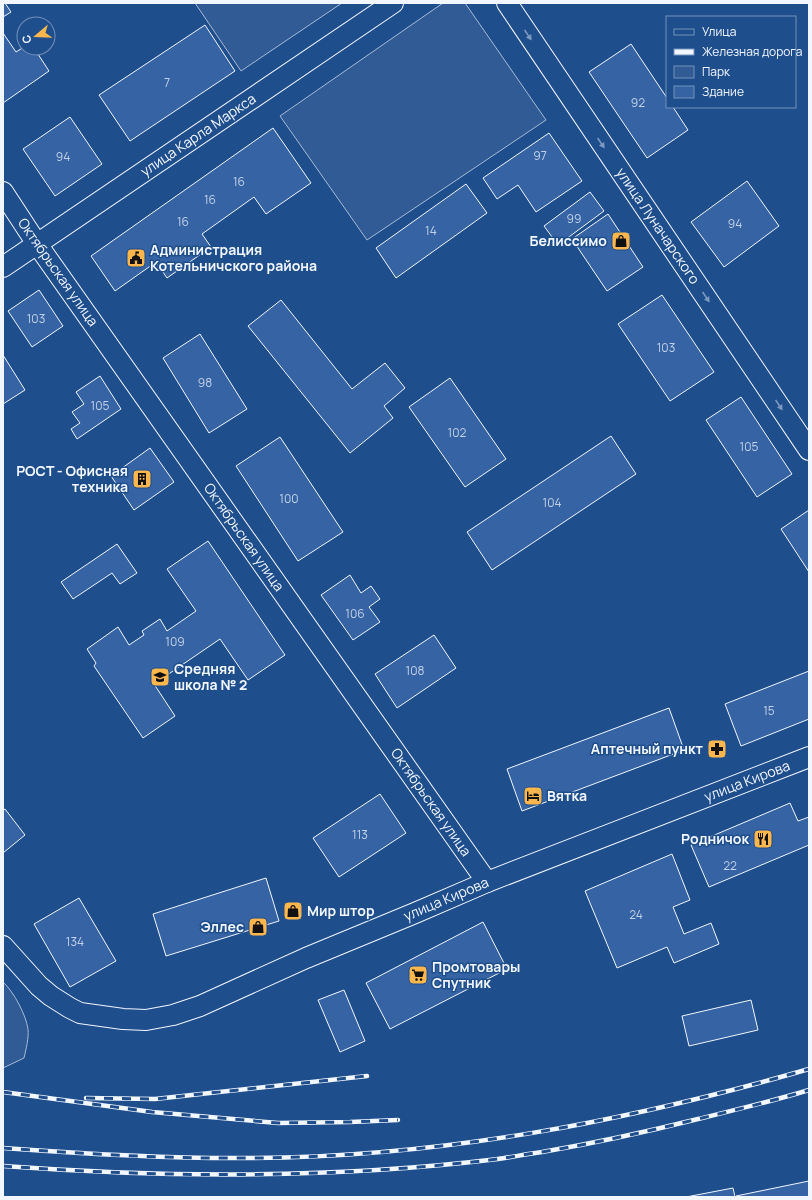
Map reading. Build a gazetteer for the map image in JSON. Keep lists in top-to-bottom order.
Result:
{
  "streets": {
    "street": [
      "улица Карла Маркса",
      "улица Луначарского",
      "Октябрьская улица",
      "улица Кирова"
    ]
  },
  "crossings": [
    ["улица Карла Маркса", "Октябрьская улица"],
    ["Октябрьская улица", "улица Кирова"]
  ],
  "one_way": ["улица Луначарского"],
  "places": {
    "shop": ["Белиссимо", "Мир штор", "Эллес"],
    "public building": ["Администрация Котельничского района"],
    "building": ["РОСТ - Офисная техника"],
    "school or university": ["Средняя школа № 2"],
    "pharmacy": ["Аптечный пункт"],
    "hotel": ["Вятка"],
    "restaurant": ["Родничок"],
    "supermarket": ["Промтовары Спутник"]
  },
  "house_numbers": [
    "7",
    "92",
    "97",
    "94",
    "16",
    "16",
    "99",
    "16",
    "94",
    "14",
    "103",
    "103",
    "98",
    "105",
    "102",
    "105",
    "100",
    "104",
    "106",
    "109",
    "108",
    "15",
    "113",
    "22",
    "24",
    "134"
  ],
  "legend": [
    "Улица",
    "Железная дорога",
    "Парк",
    "Здание"
  ],
  "north": "left"
}
